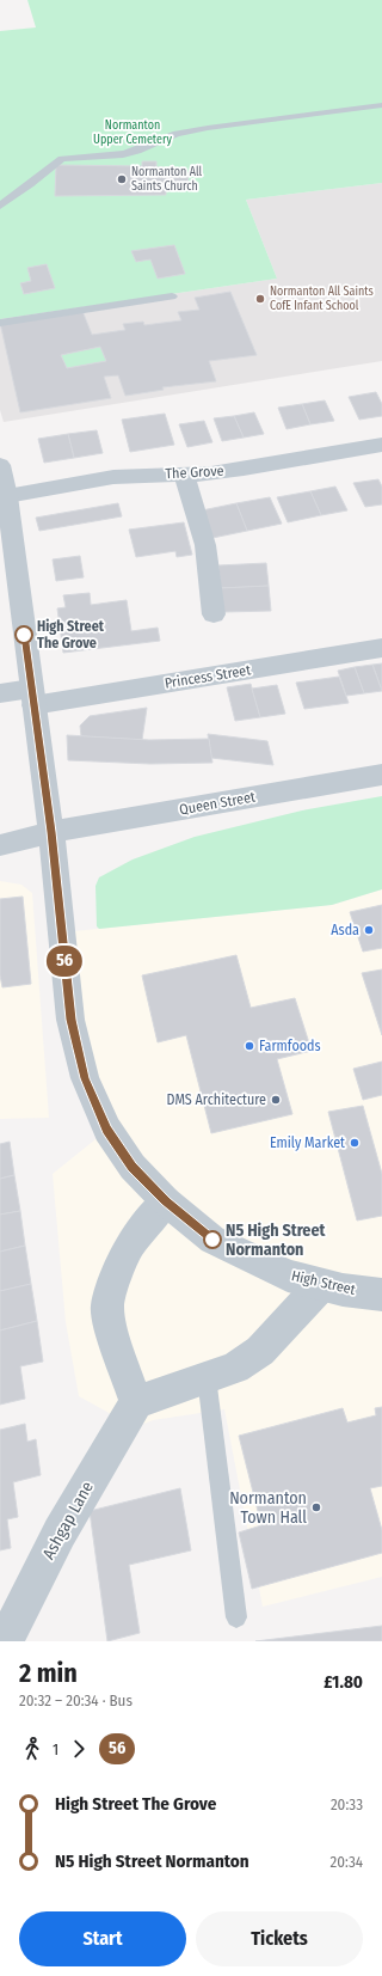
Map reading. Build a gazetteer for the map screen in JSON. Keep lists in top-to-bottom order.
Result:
{
  "streets": {
    "street": [
      "The Grove",
      "Princess Street",
      "Queen Street",
      "High Street",
      "Ashgap Lane"
    ]
  },
  "crossings": [
    ["The Grove", "High Street"],
    ["Princess Street", "High Street"],
    ["Queen Street", "High Street"]
  ],
  "parks": ["Normanton Upper Cemetery"],
  "places": [
    "Normanton All Saints Church",
    "Normanton All Saints CofE Infant School",
    "High Street The Grove",
    "Asda",
    "Farmfoods",
    "DMS Architecture",
    "Emily Market",
    "N5 High Street Normanton",
    "Normanton Town Hall"
  ],
  "lines": ["bus line 56"],
  "page": {
    "on_map": "56",
    "heading": ["2 min", "20:32 – 20:34 · Bus", "£1.80"],
    "legs": ["1", "56"],
    "list": [
      {
        "name": "High Street The Grove",
        "value": "20:33"
      },
      {
        "name": "N5 High Street Normanton",
        "value": "20:34"
      }
    ],
    "buttons": ["Start", "Tickets"]
  }
}
